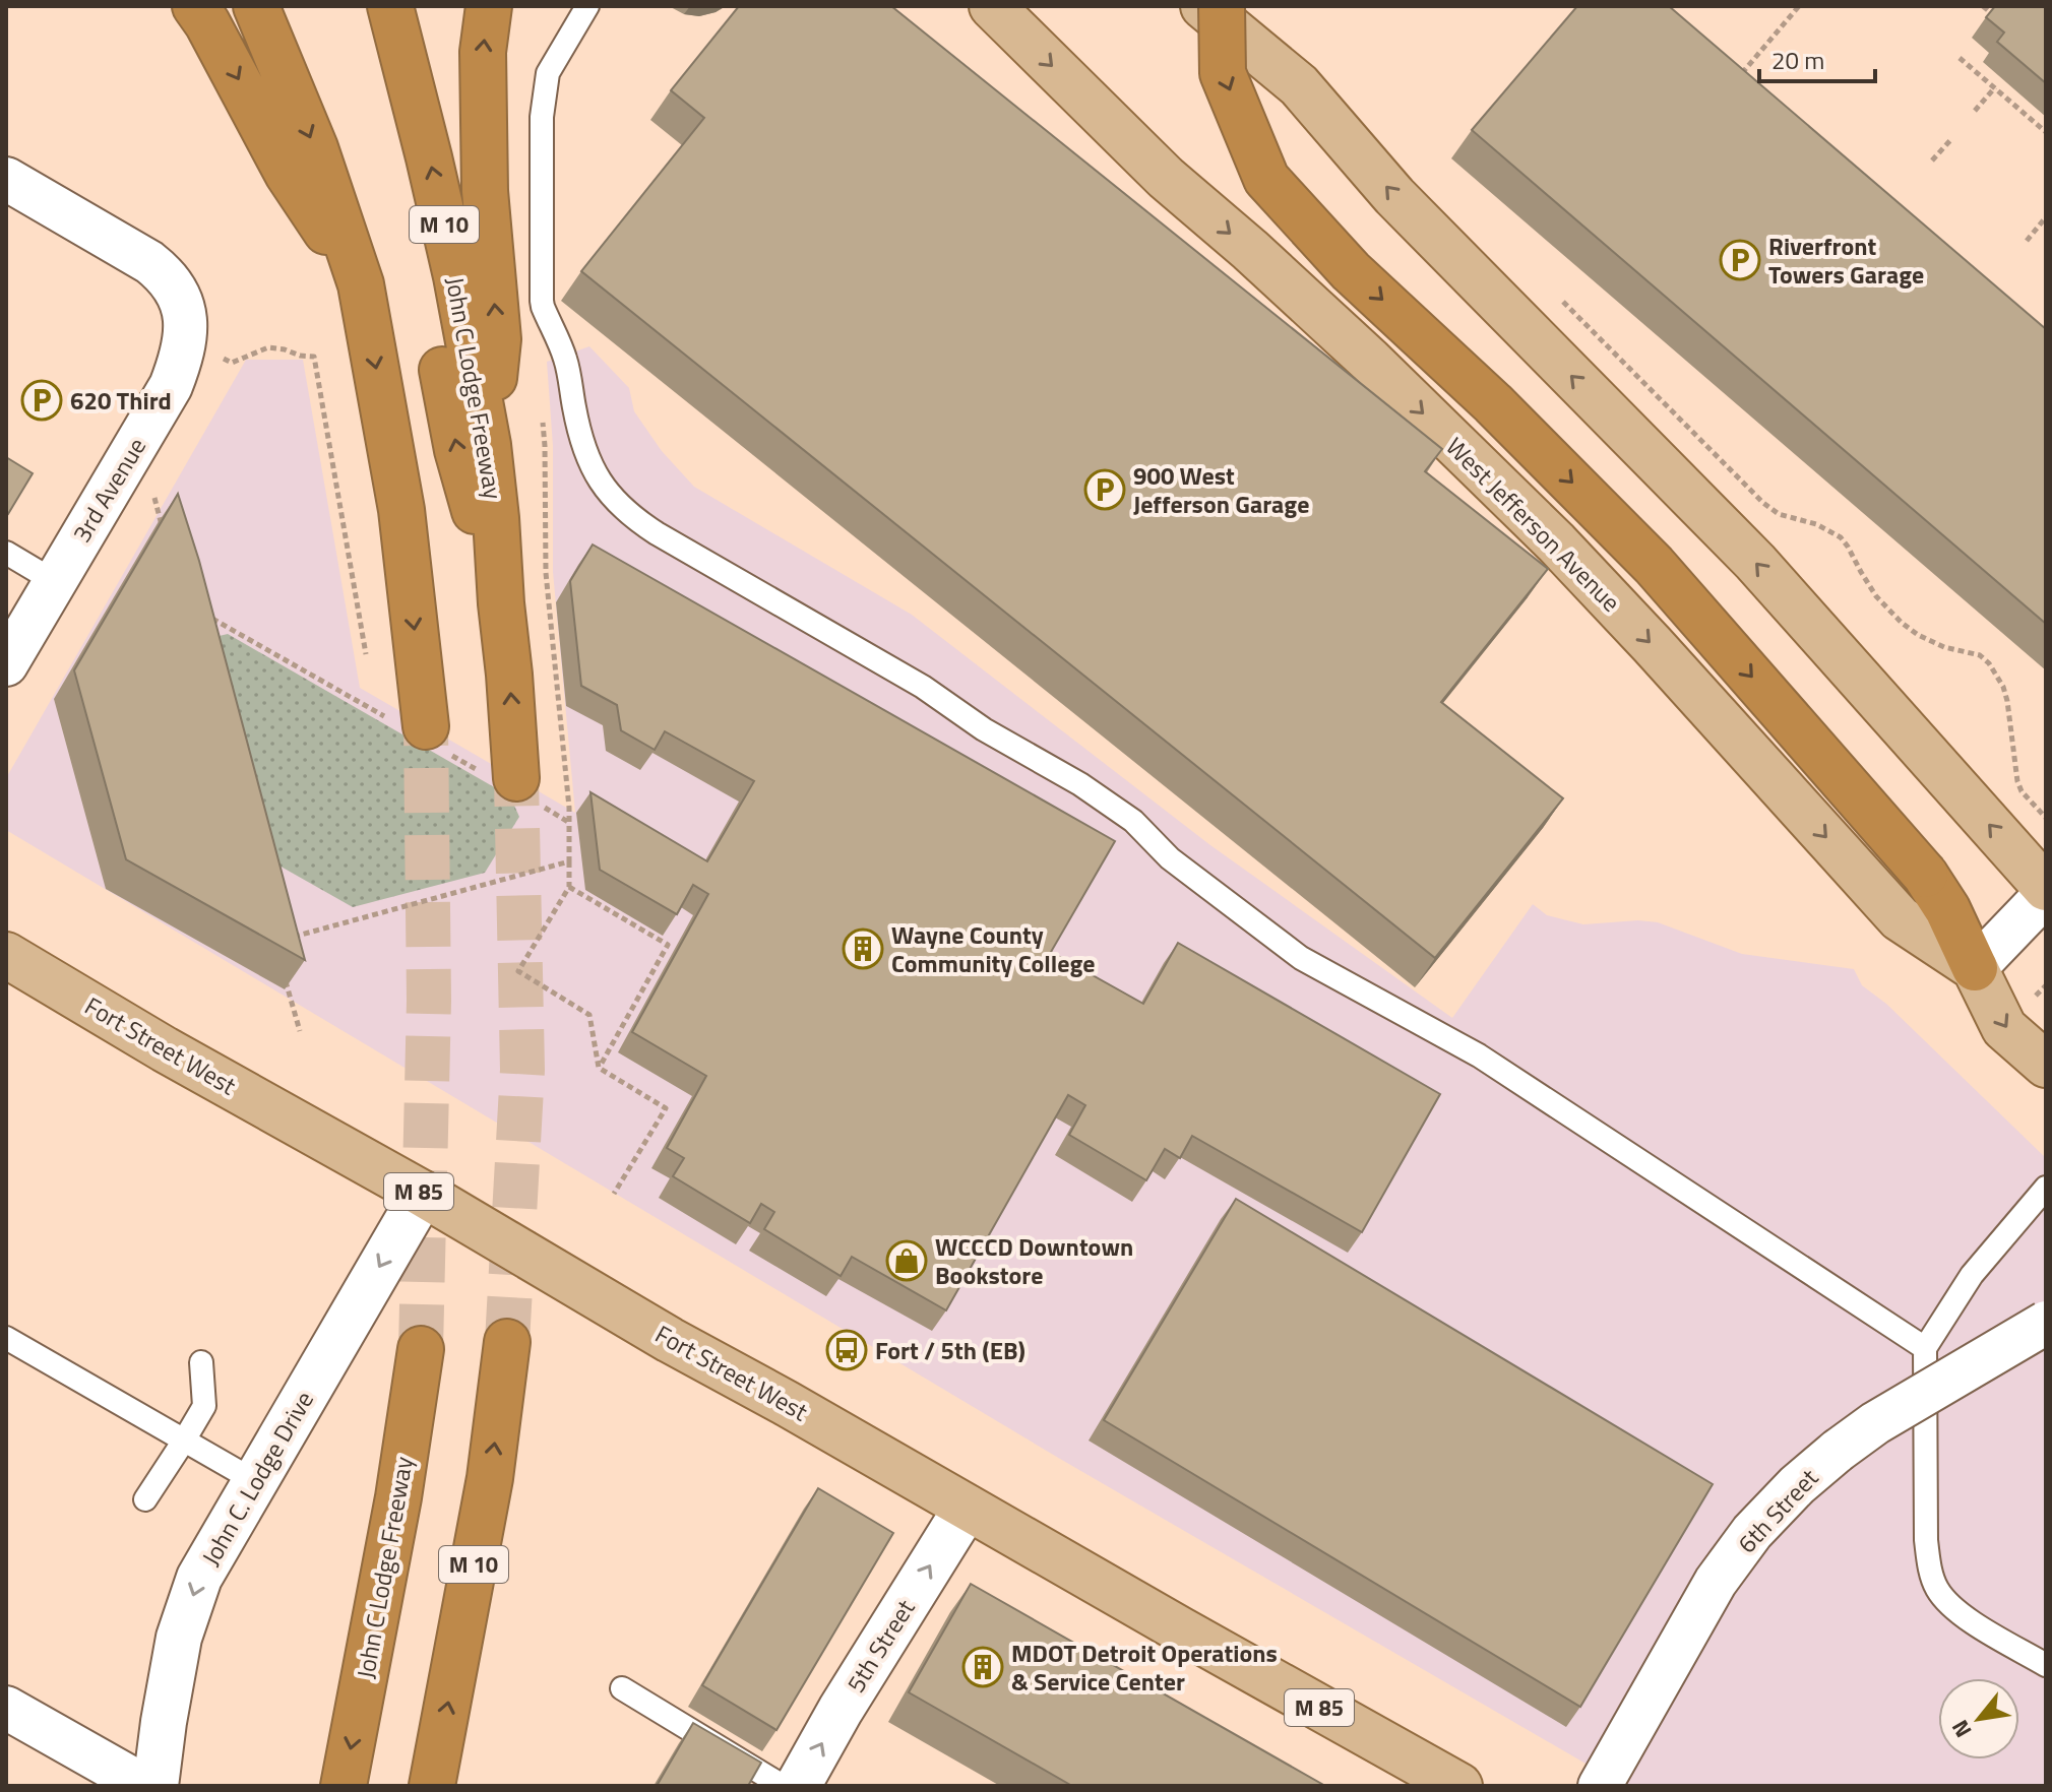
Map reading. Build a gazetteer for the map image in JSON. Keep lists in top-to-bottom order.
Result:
{
  "streets": {
    "highway": ["M 10", "John C Lodge Freeway"],
    "main road": ["West Jefferson Avenue", "Fort Street West", "M 85"],
    "street": [
      "3rd Avenue",
      "John C. Lodge Drive",
      "6th Street",
      "5th Street"
    ]
  },
  "crossings": [
    ["Fort Street West", "John C. Lodge Drive"],
    ["Fort Street West", "5th Street"]
  ],
  "one_way": ["John C. Lodge Drive", "5th Street"],
  "places": {
    "parking": ["Riverfront Towers Garage", "620 Third", "900 West Jefferson Garage"],
    "building": ["Wayne County Community College", "MDOT Detroit Operations & Service Center"],
    "shop": ["WCCCD Downtown Bookstore"],
    "bus stop": ["Fort / 5th (EB)"]
  },
  "scale_bar": "20 m",
  "north": "bottom left"
}
